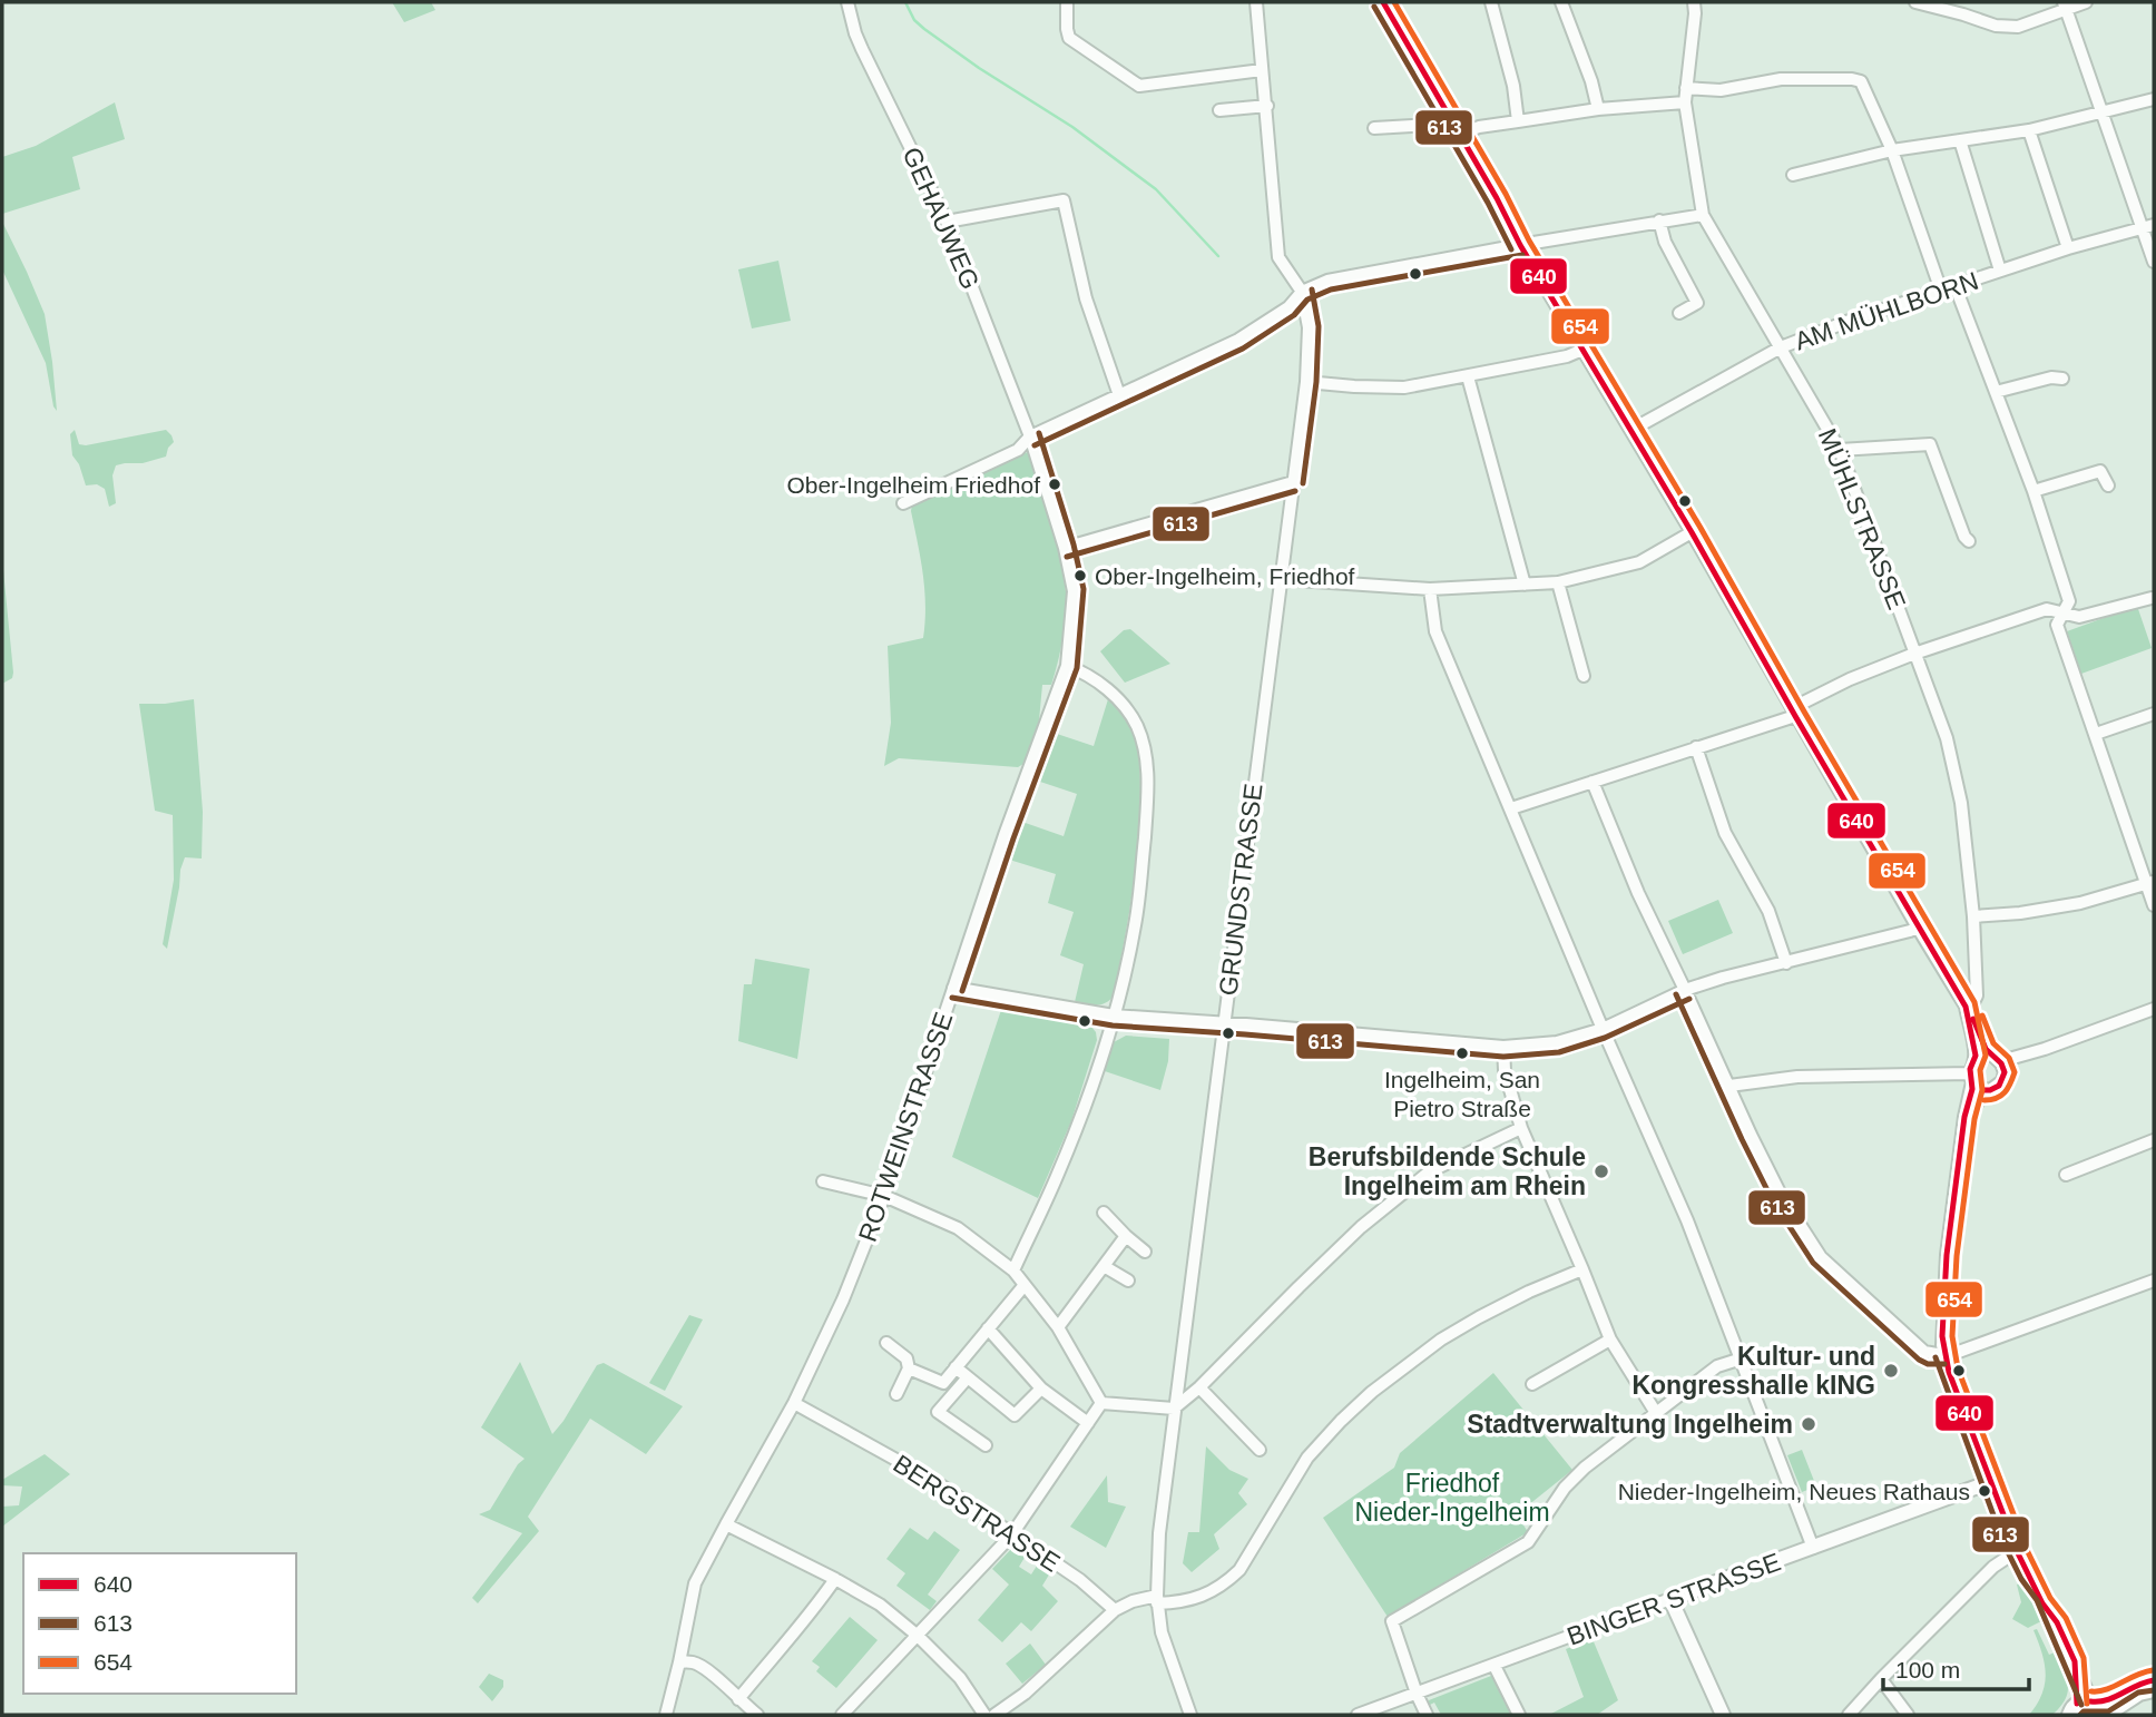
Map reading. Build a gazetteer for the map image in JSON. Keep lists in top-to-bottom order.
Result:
{
  "streets": {
    "main road": ["BINGER STRASSE"],
    "street": [
      "GEHAUWEG",
      "AM MÜHLBORN",
      "MÜHLSTRASSE",
      "GRUNDSTRASSE",
      "ROTWEINSTRASSE",
      "BERGSTRASSE"
    ]
  },
  "crossings": [
    ["GEHAUWEG", "ROTWEINSTRASSE"],
    ["AM MÜHLBORN", "MÜHLSTRASSE"],
    ["ROTWEINSTRASSE", "BERGSTRASSE"]
  ],
  "parks": ["Friedhof Nieder-Ingelheim"],
  "places": [
    "Ober-Ingelheim Friedhof",
    "Ober-Ingelheim, Friedhof",
    "Ingelheim, San Pietro Straße",
    "Berufsbildende Schule Ingelheim am Rhein",
    "Kultur- und Kongresshalle kING",
    "Stadtverwaltung Ingelheim",
    "Nieder-Ingelheim, Neues Rathaus"
  ],
  "lines": ["transit line 640", "transit line 654", "transit line 613"],
  "legend": ["640", "613", "654"],
  "scale_bar": "100 m"
}
